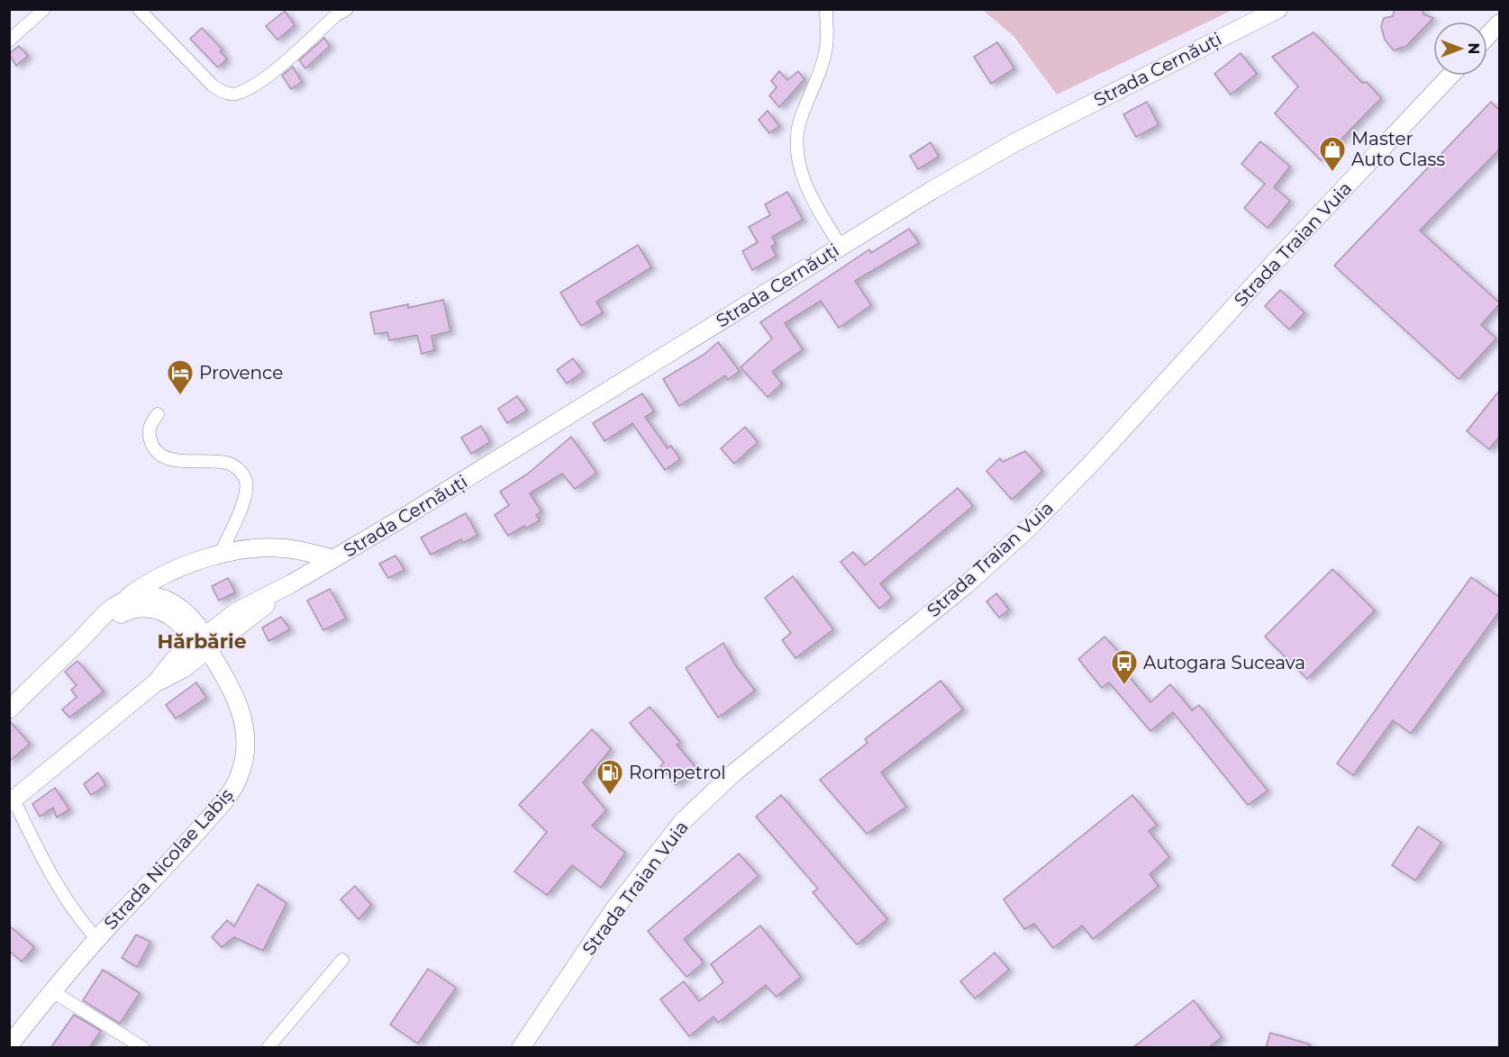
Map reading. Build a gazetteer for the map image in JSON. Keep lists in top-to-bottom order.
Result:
{
  "streets": {
    "street": ["Strada Cernăuți", "Strada Traian Vuia", "Strada Nicolae Labiș"]
  },
  "crossings": [
    ["Strada Cernăuți", "Strada Nicolae Labiș"]
  ],
  "districts": ["Hărbărie"],
  "places": {
    "shop": ["Master Auto Class"],
    "hotel": ["Provence"],
    "bus stop": ["Autogara Suceava"],
    "fuel station": ["Rompetrol"]
  },
  "north": "right"
}
